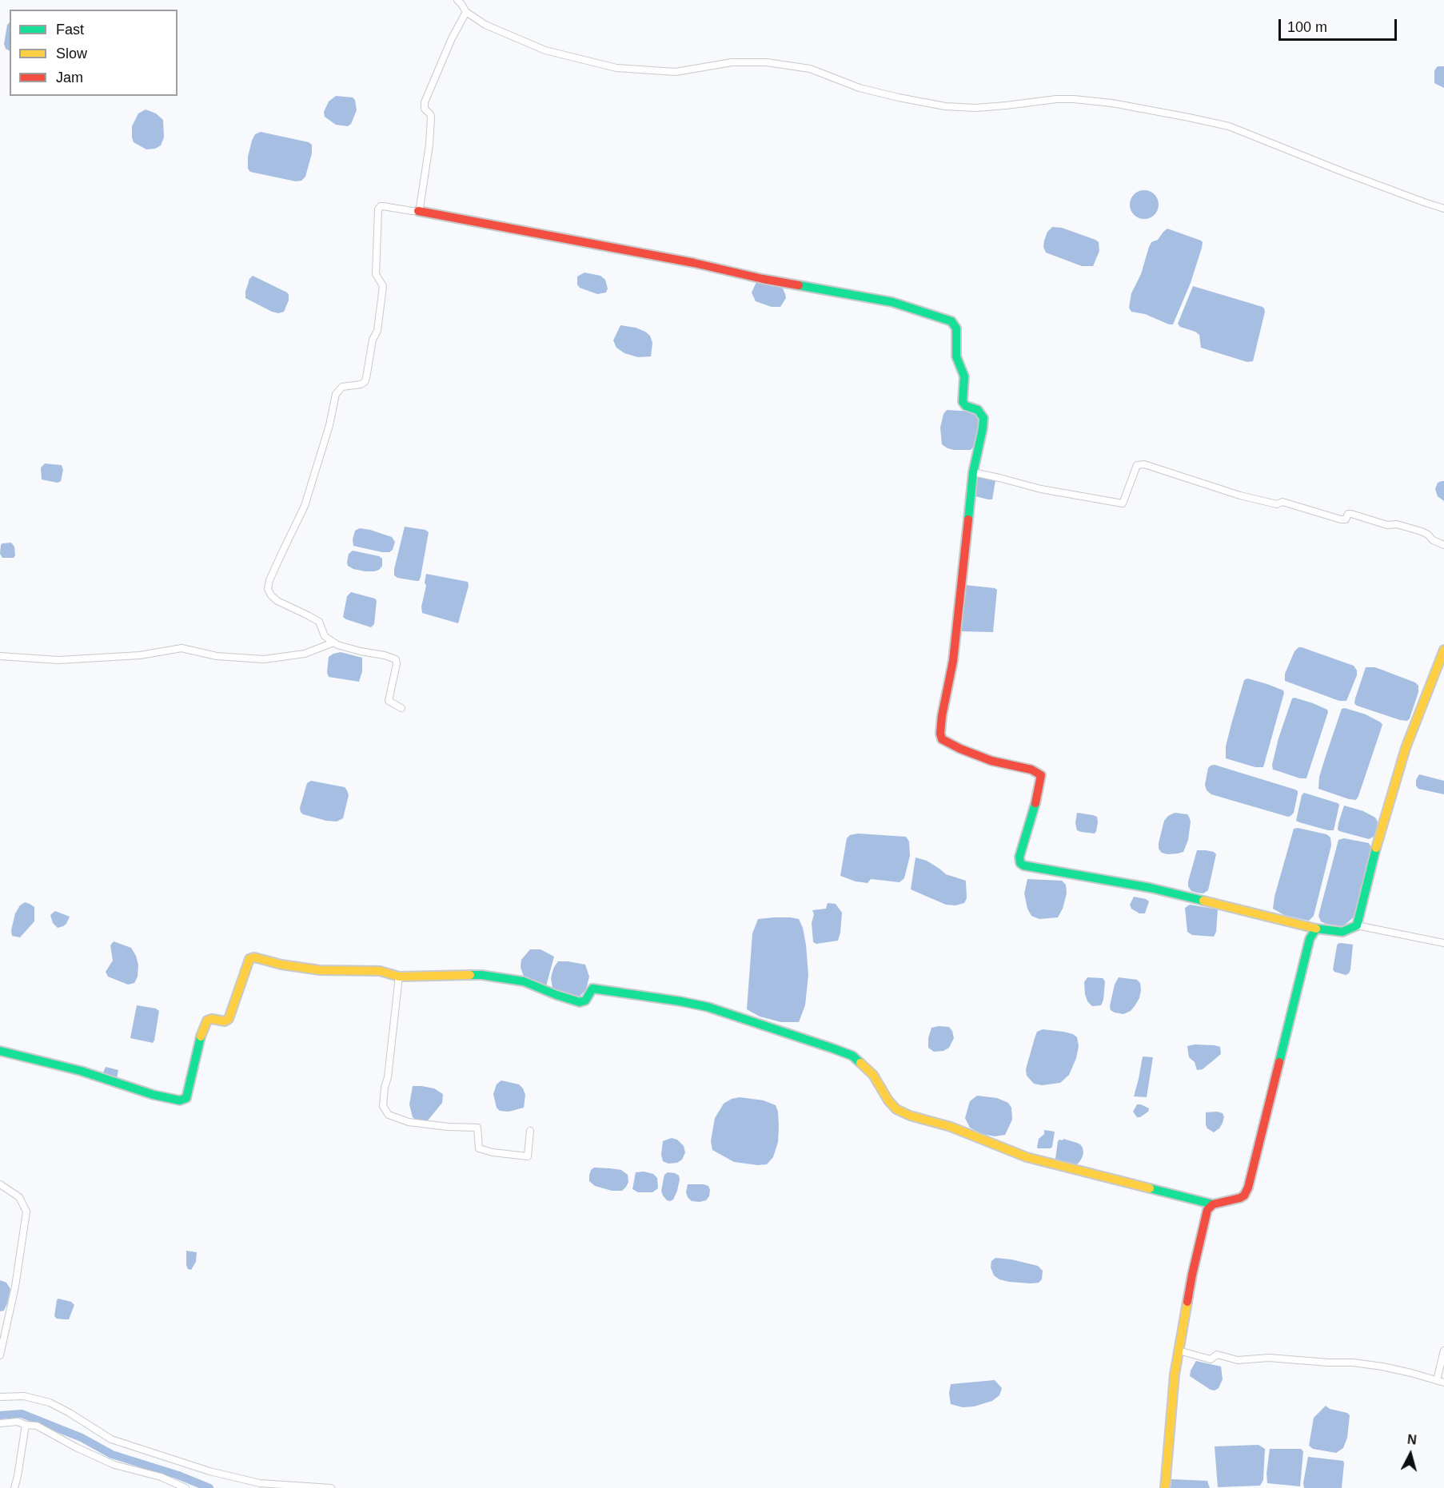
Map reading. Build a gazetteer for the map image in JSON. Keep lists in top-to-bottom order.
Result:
{
  "legend": ["Fast", "Slow", "Jam"],
  "scale_bar": "100 m",
  "north": "top"
}
